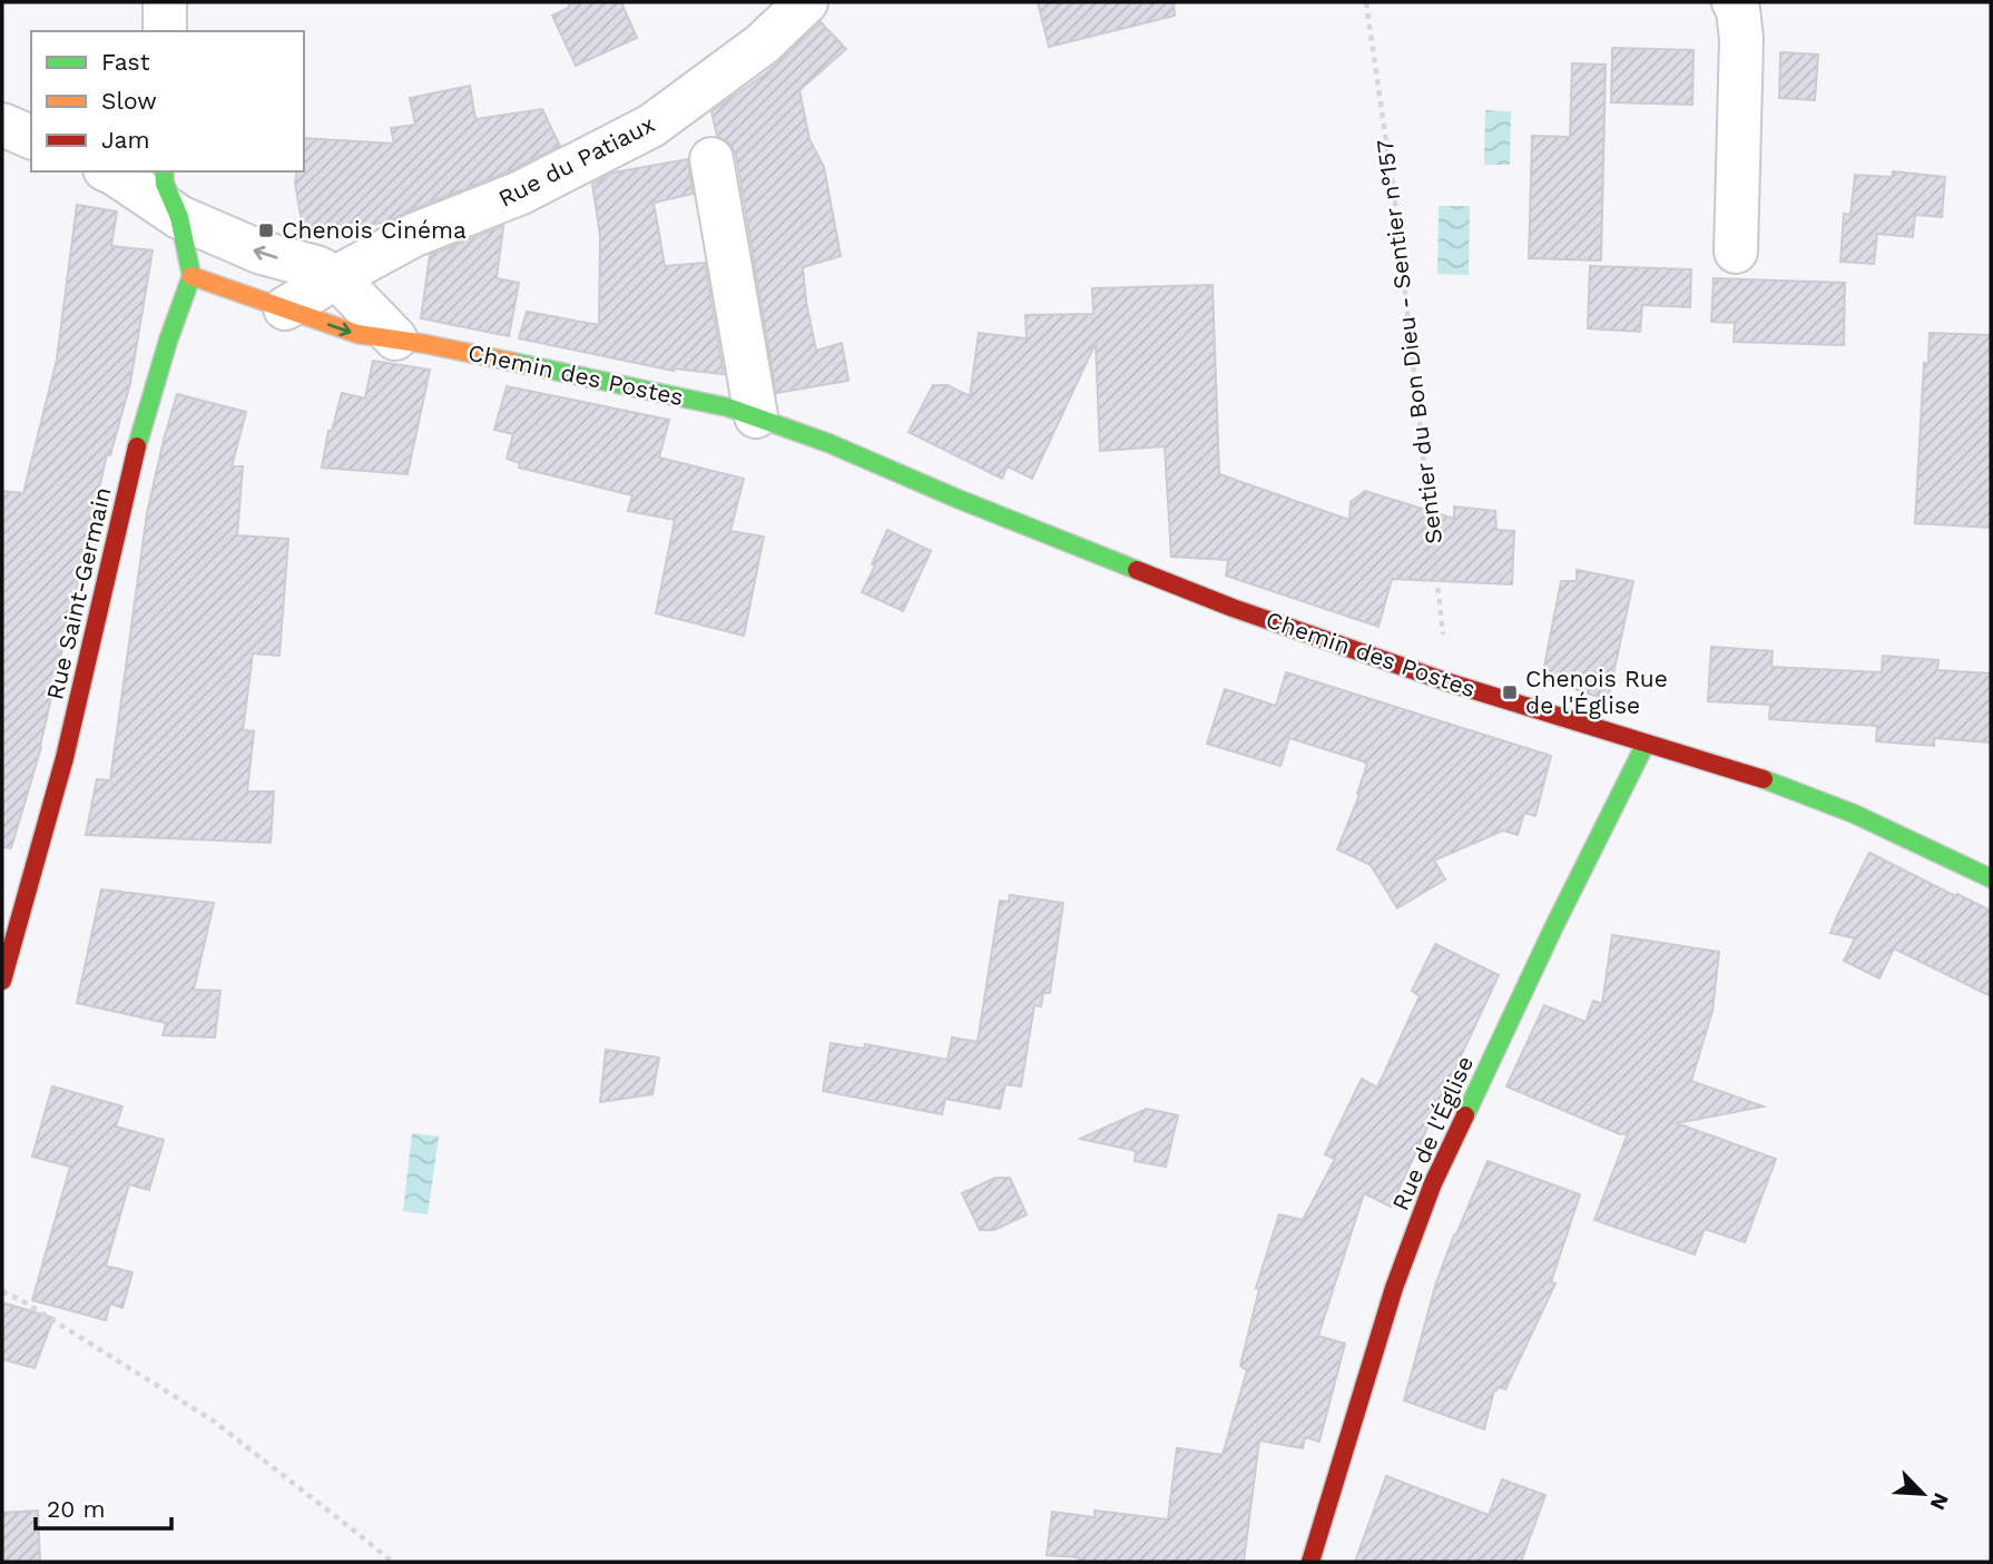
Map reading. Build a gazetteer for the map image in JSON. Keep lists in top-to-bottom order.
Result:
{
  "streets": {
    "street": [
      "Rue du Patiaux",
      "Chemin des Postes",
      "Rue Saint-Germain",
      "Rue de l'Église"
    ],
    "path": ["Sentier du Bon Dieu - Sentier n°157"]
  },
  "crossings": [
    ["Rue du Patiaux", "Chemin des Postes"],
    ["Sentier du Bon Dieu - Sentier n°157", "Chemin des Postes"],
    ["Chemin des Postes", "Rue Saint-Germain"],
    ["Chemin des Postes", "Rue de l'Église"]
  ],
  "places": {
    "transit": ["Chenois Cinéma", "Chenois Rue de l'Église"]
  },
  "legend": ["Fast", "Slow", "Jam"],
  "scale_bar": "20 m",
  "north": "bottom right"
}
